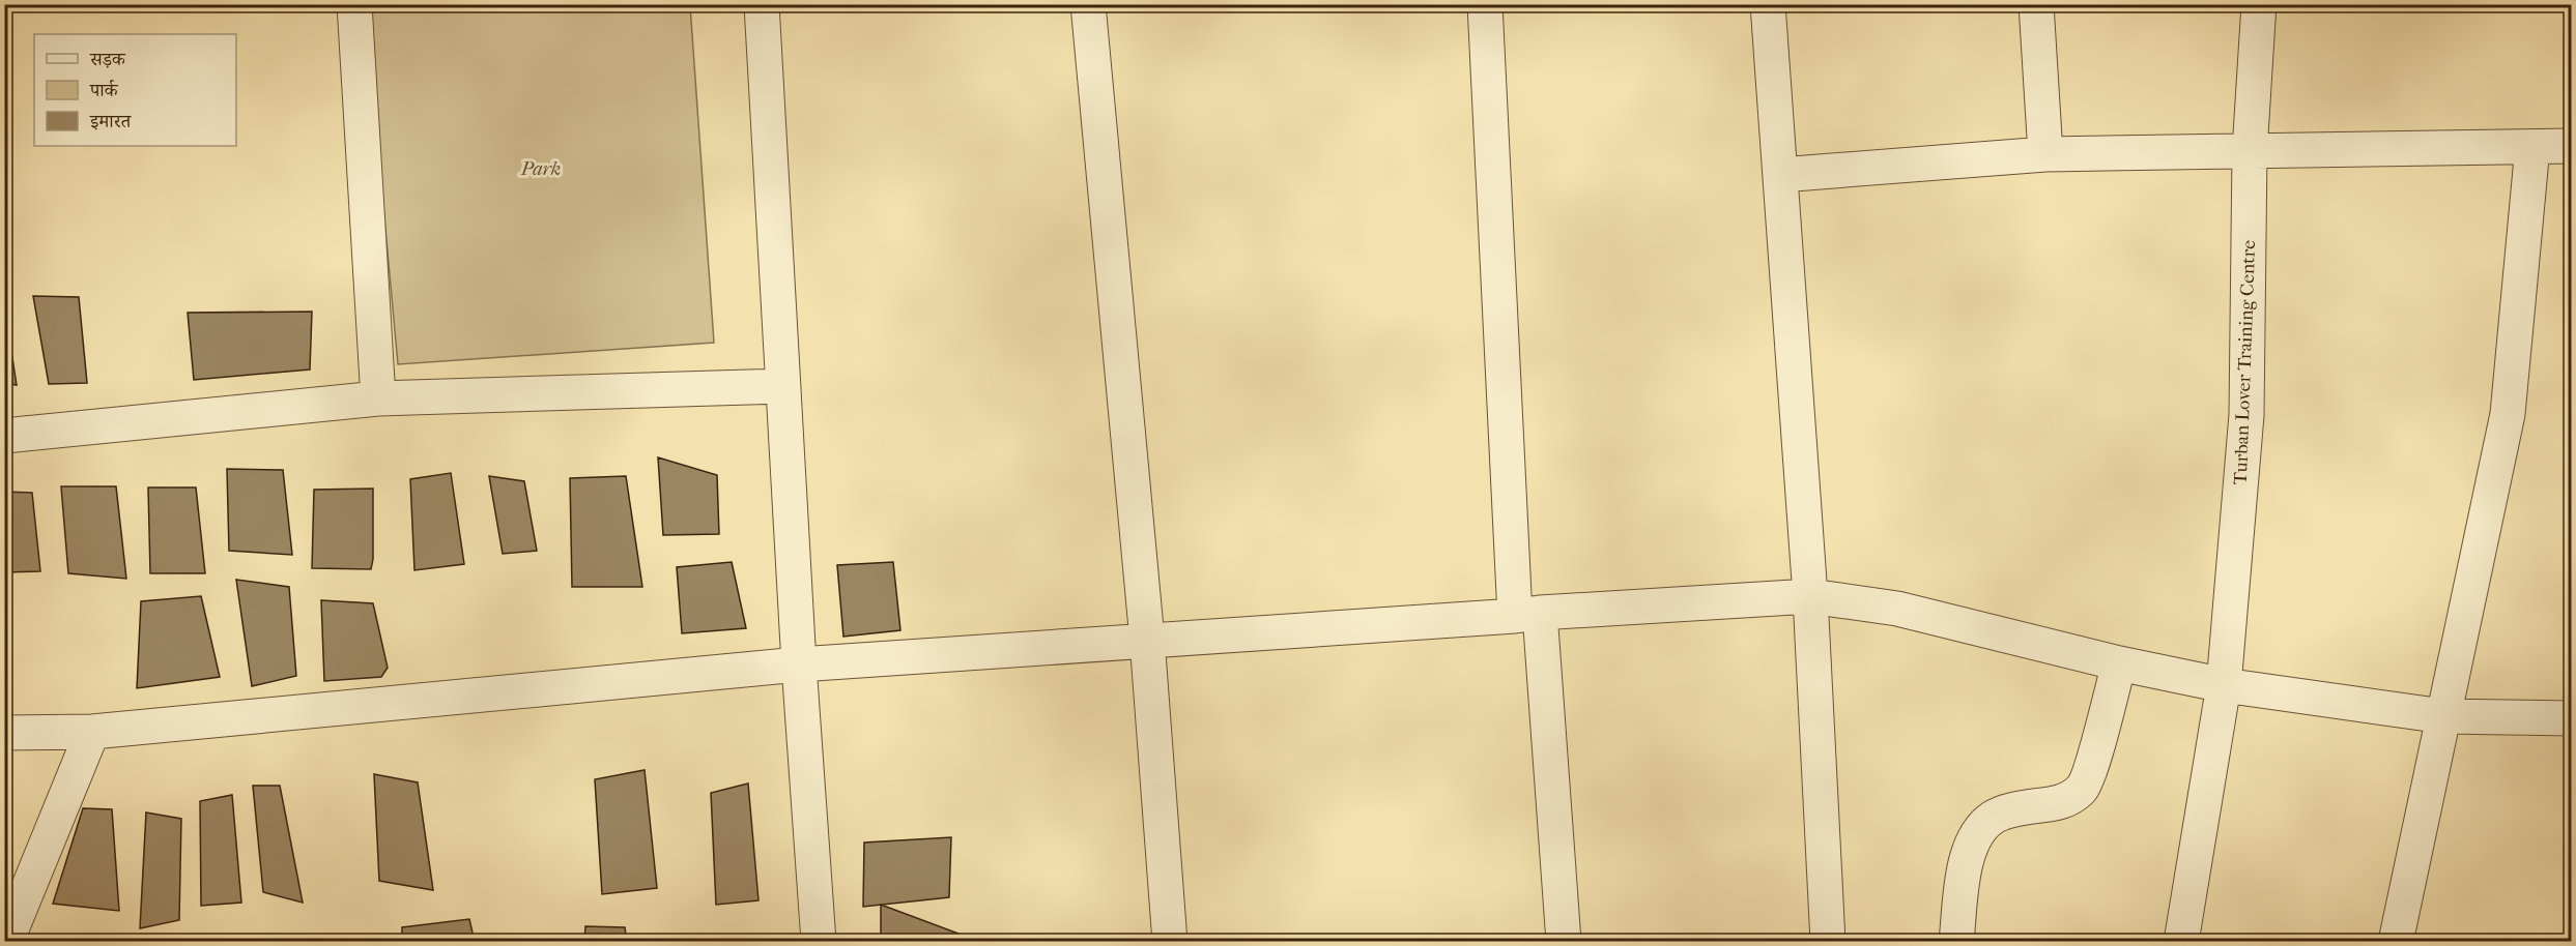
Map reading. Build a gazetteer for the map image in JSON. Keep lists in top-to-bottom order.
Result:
{
  "streets": {
    "street": ["Turban Lover Training Centre"]
  },
  "parks": ["Park"],
  "legend": ["सड़क", "पार्क", "इमारत"]
}
